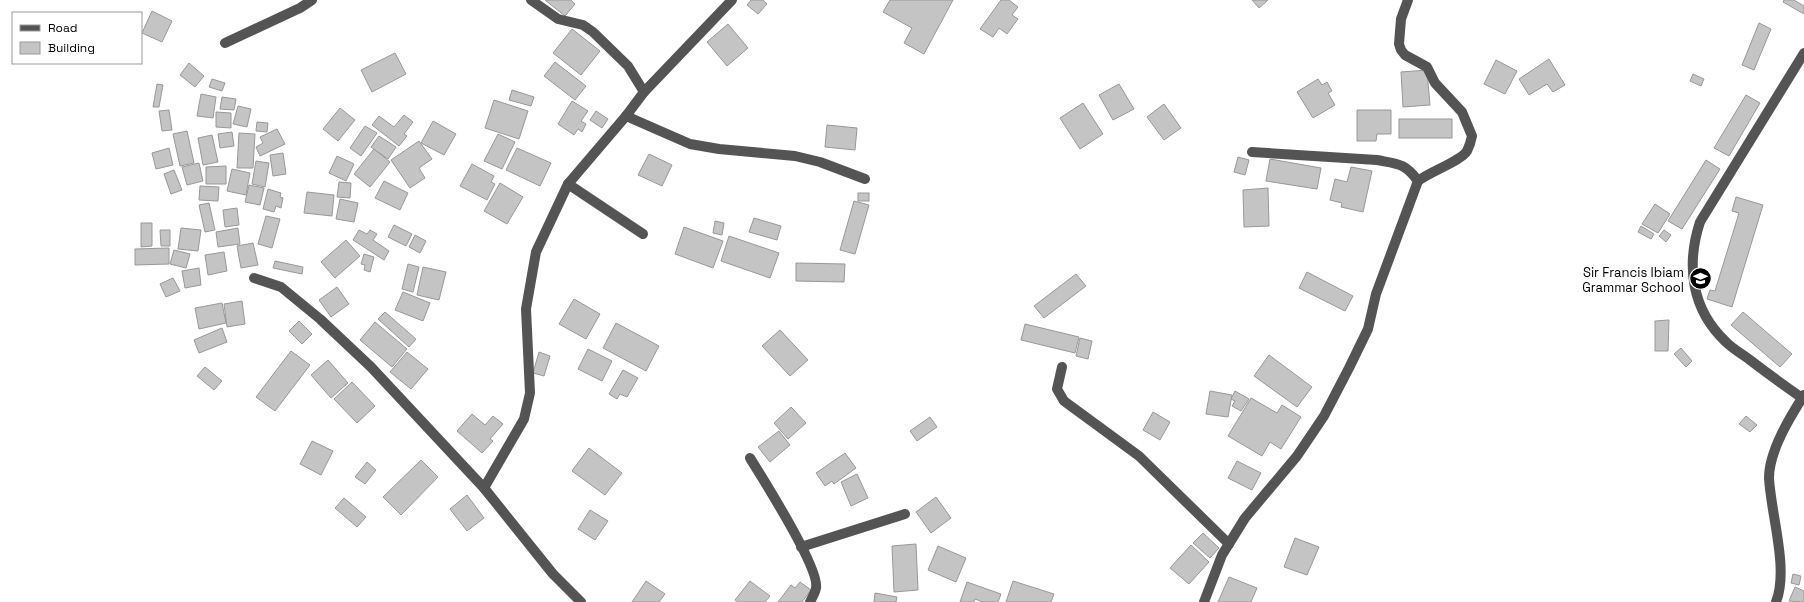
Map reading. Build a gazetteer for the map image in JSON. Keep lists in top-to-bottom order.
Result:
{
  "places": {
    "school or university": ["Sir Francis Ibiam Grammar School"]
  },
  "legend": ["Road", "Building"]
}
